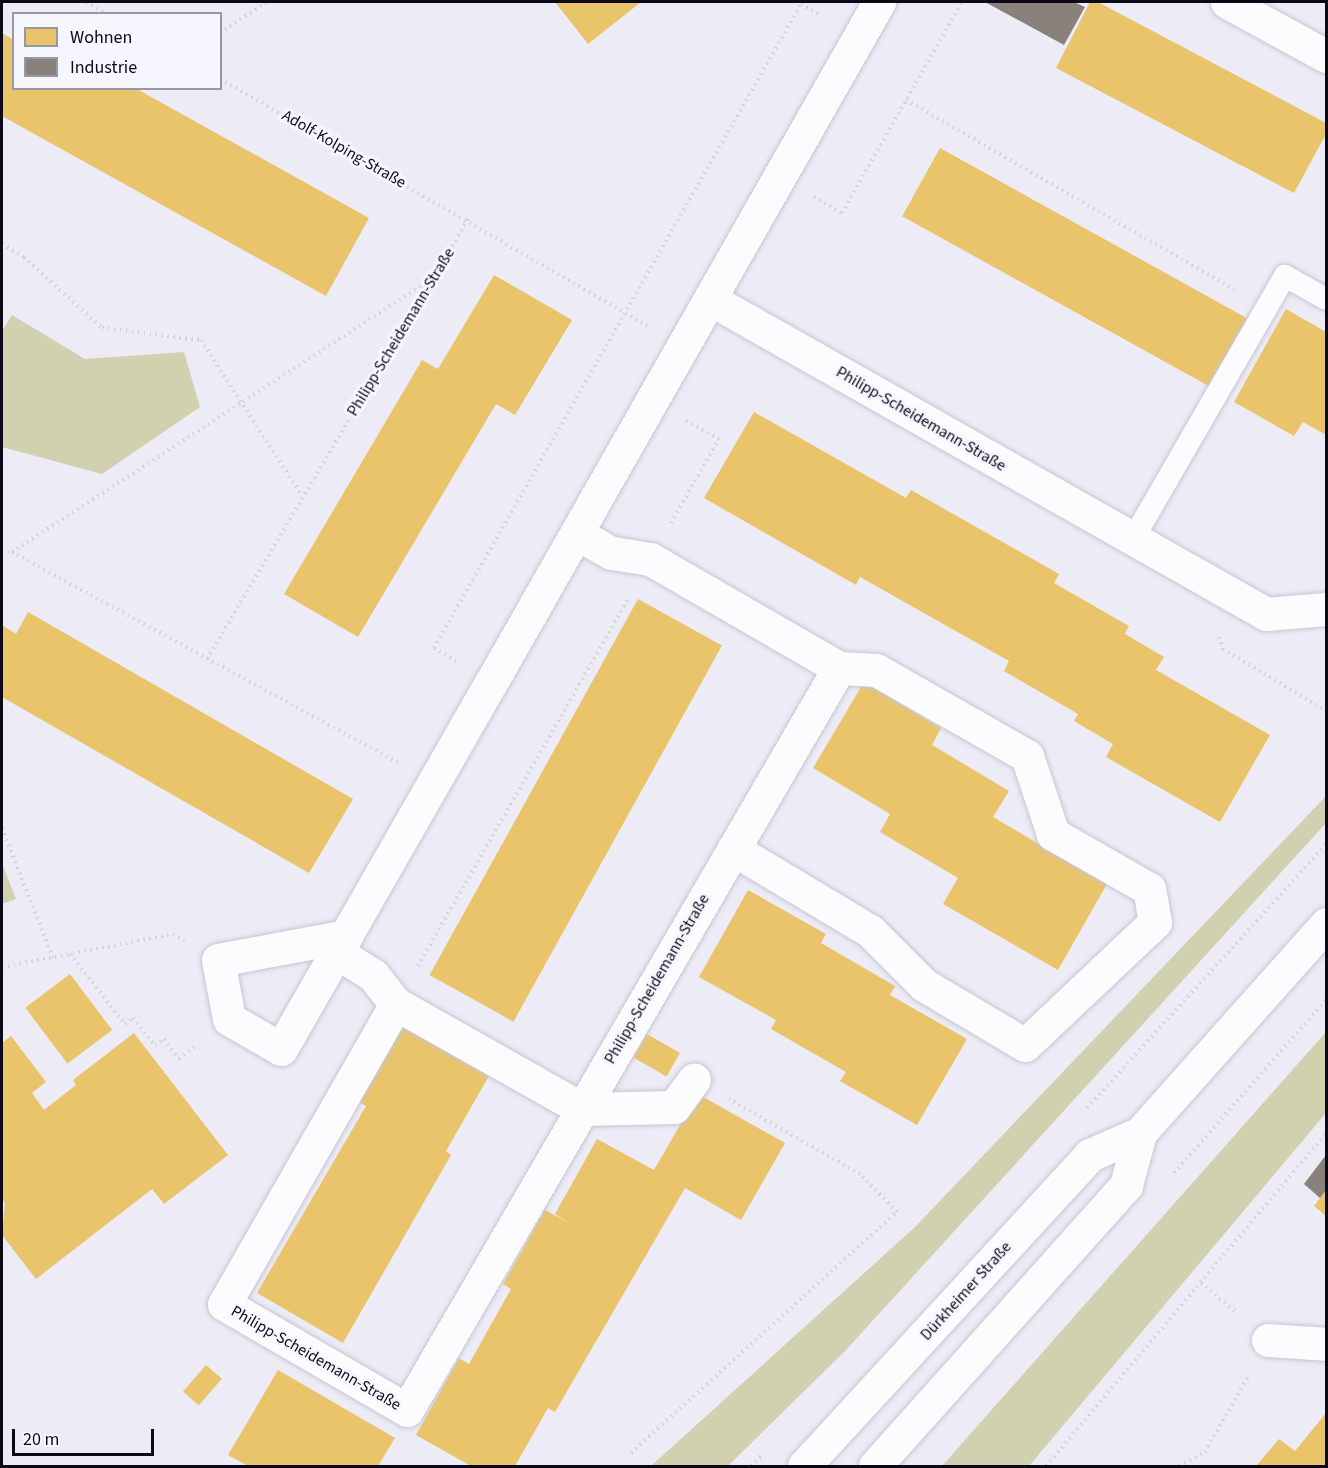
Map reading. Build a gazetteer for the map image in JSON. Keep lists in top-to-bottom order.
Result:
{
  "streets": {
    "street": ["Philipp-Scheidemann-Straße", "Dürkheimer Straße"],
    "path": ["Adolf-Kolping-Straße"]
  },
  "crossings": [
    ["Adolf-Kolping-Straße", "Philipp-Scheidemann-Straße"]
  ],
  "legend": ["Wohnen", "Industrie"],
  "scale_bar": "20 m"
}
